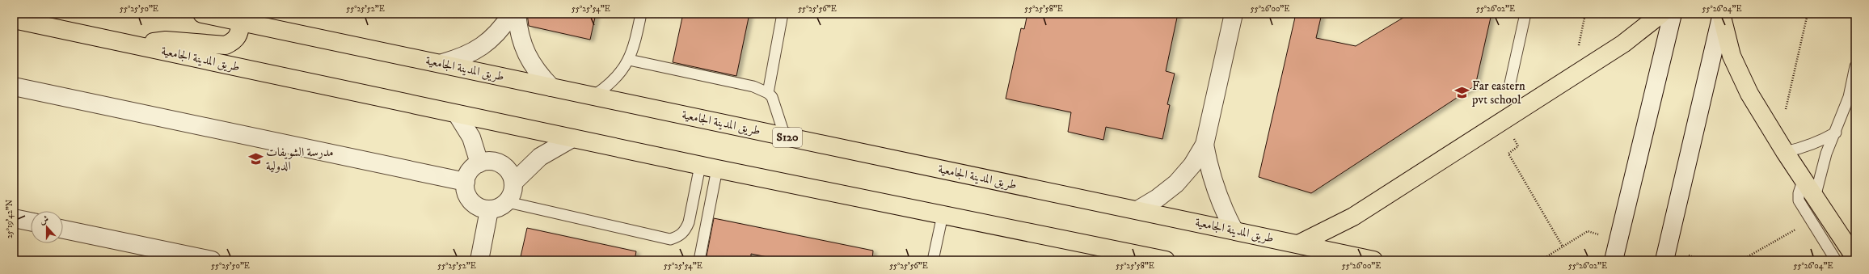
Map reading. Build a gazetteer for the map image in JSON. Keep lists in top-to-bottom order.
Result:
{
  "streets": {
    "main road": ["طريق المدينة الجامعية", "S120"]
  },
  "places": {
    "school or university": ["Far eastern pvt school", "مدرسة الشويفات الدولية"]
  },
  "north": "top",
  "coordinates": [
    "55°25'50\"E",
    "55°25'52\"E",
    "55°25'54\"E",
    "55°25'56\"E",
    "55°25'58\"E",
    "55°26'00\"E",
    "55°26'02\"E",
    "55°26'04\"E",
    "25°19'42\"N"
  ]
}
